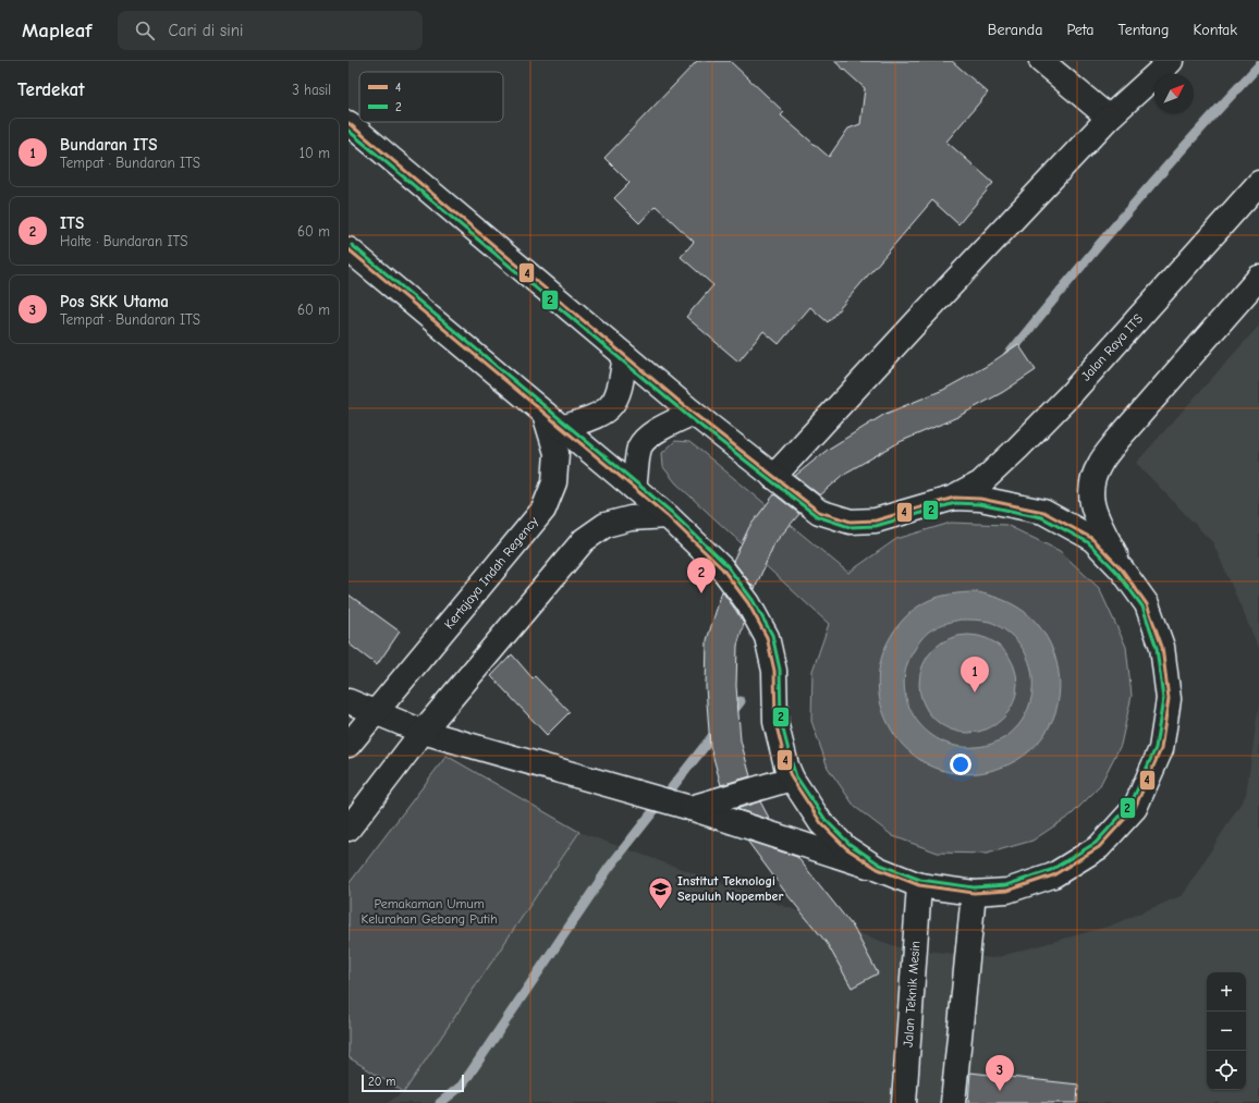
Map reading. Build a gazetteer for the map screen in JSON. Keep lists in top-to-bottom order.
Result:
{
  "streets": {
    "main road": ["Jalan Raya ITS", "Kertajaya Indah Regency", "Jalan Teknik Mesin"]
  },
  "parks": ["Pemakaman Umum Kelurahan Gebang Putih"],
  "places": {
    "school or university": ["Institut Teknologi Sepuluh Nopember"]
  },
  "lines": ["transit line 4", "transit line 2"],
  "legend": ["4", "2"],
  "scale_bar": "20 m",
  "north": "top right",
  "page": {
    "header": "Mapleaf",
    "search": "Cari di sini",
    "nav": [
      "Beranda",
      "Peta",
      "Tentang",
      "Kontak"
    ],
    "heading": ["Terdekat", "3 hasil"],
    "list": [
      {
        "mark": "1",
        "name": "Bundaran ITS",
        "note": "Tempat · Bundaran ITS",
        "value": "10 m"
      },
      {
        "mark": "2",
        "name": "ITS",
        "note": "Halte · Bundaran ITS",
        "value": "60 m"
      },
      {
        "mark": "3",
        "name": "Pos SKK Utama",
        "note": "Tempat · Bundaran ITS",
        "value": "60 m"
      }
    ],
    "pins": ["2", "1", "3"],
    "map_buttons": ["+", "−"],
    "scale": "20 m"
  }
}
